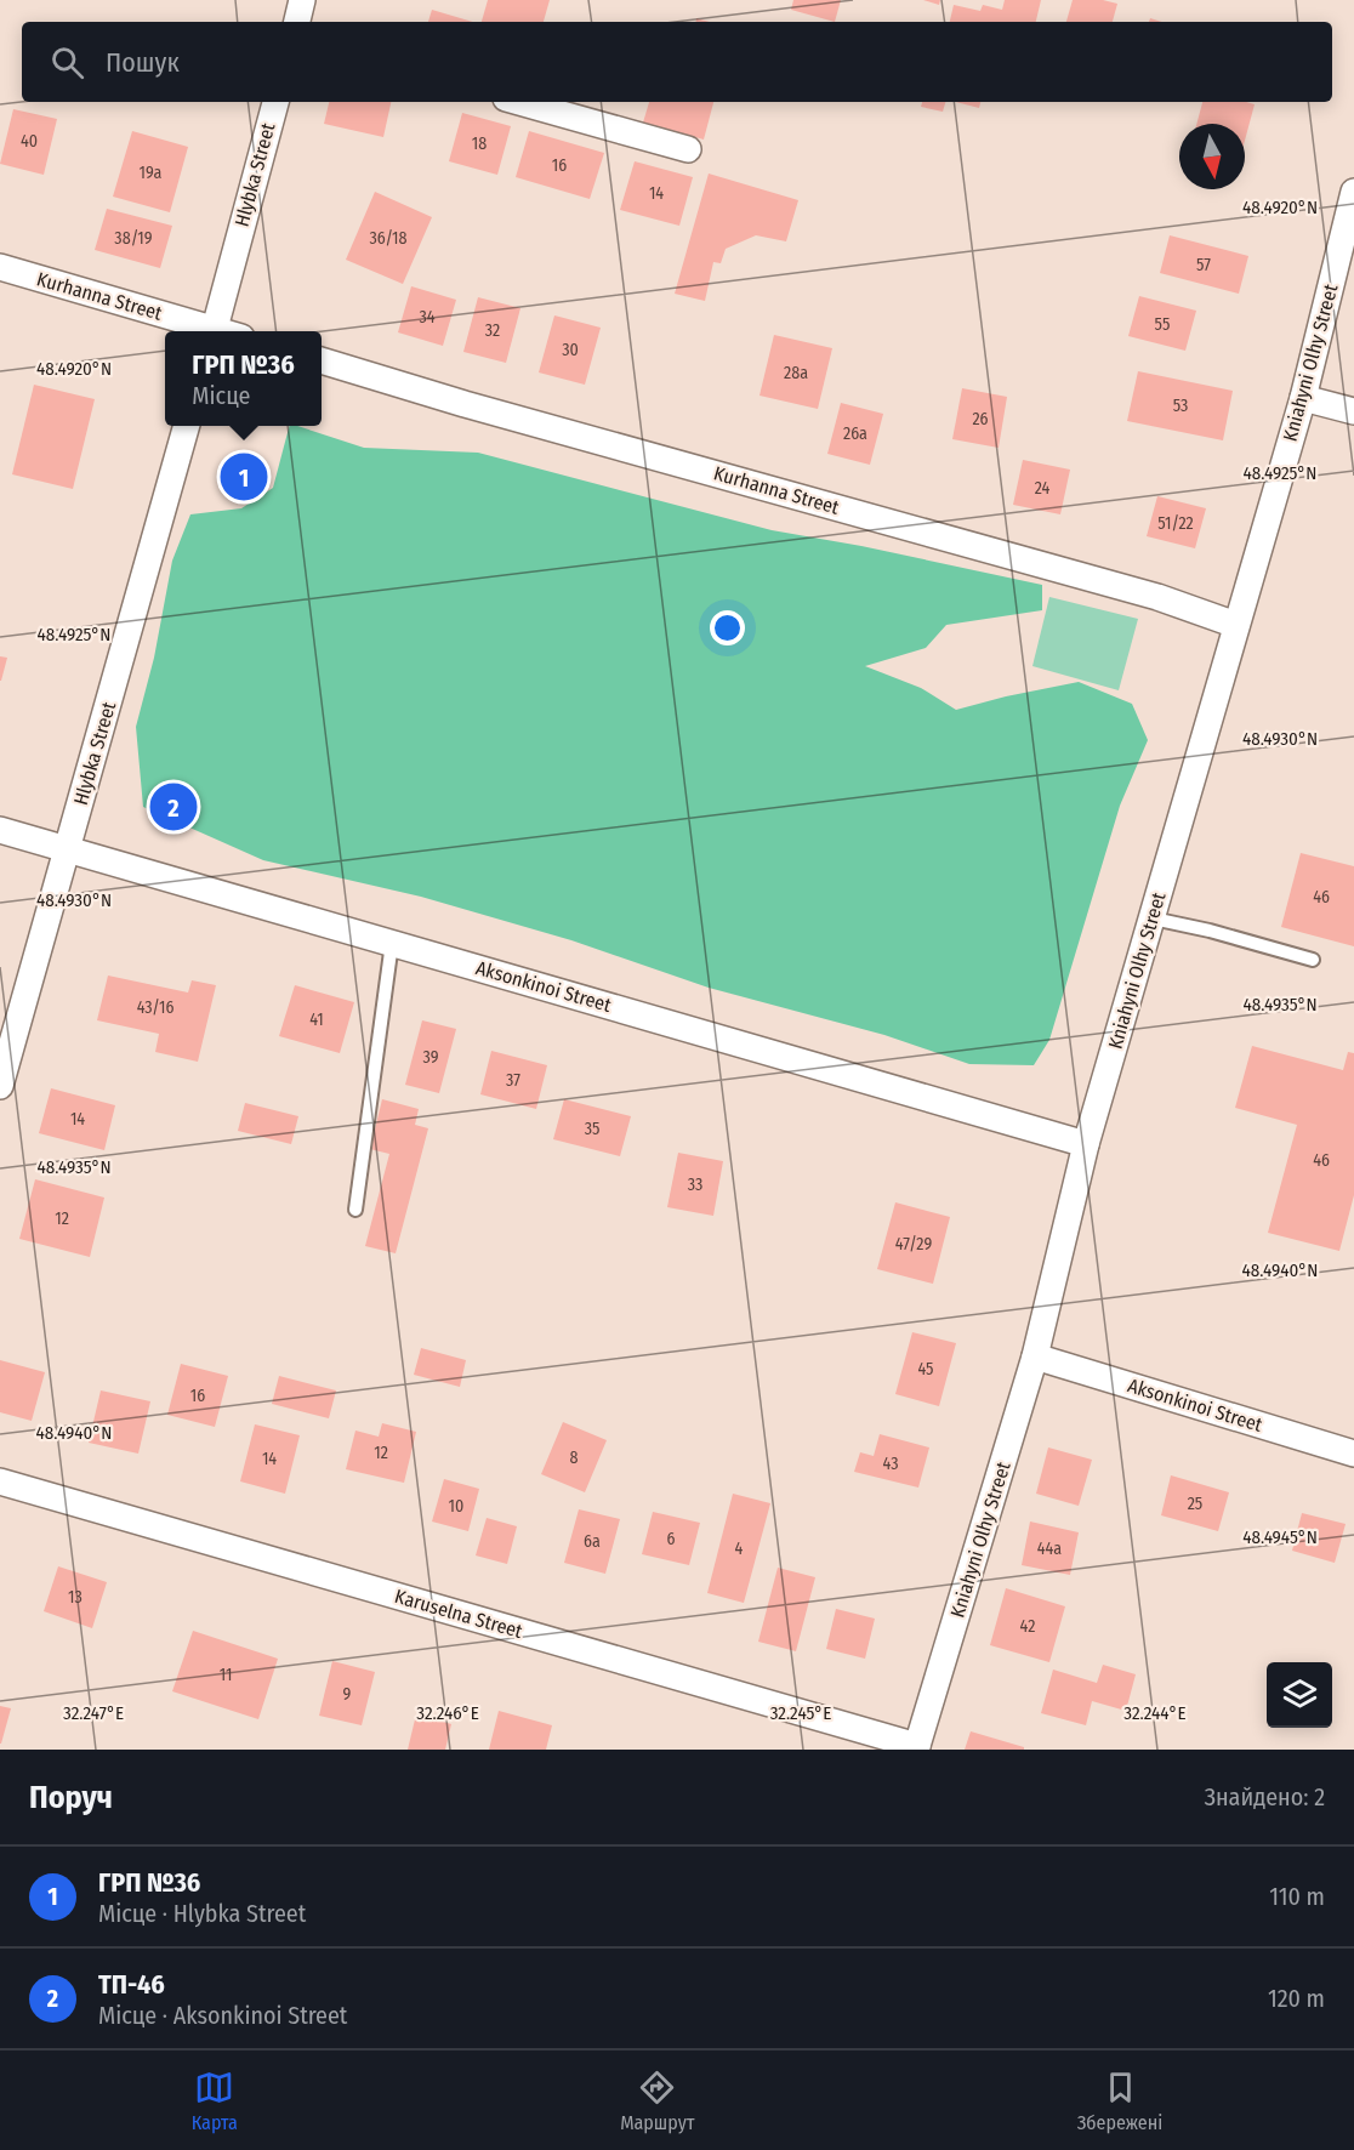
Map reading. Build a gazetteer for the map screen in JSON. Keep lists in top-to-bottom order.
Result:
{
  "streets": {
    "street": [
      "Hlybka Street",
      "Kurhanna Street",
      "Kniahyni Olhy Street",
      "Aksonkinoi Street",
      "Karuselna Street"
    ]
  },
  "crossings": [
    ["Hlybka Street", "Aksonkinoi Street"],
    ["Kurhanna Street", "Kniahyni Olhy Street"],
    ["Kniahyni Olhy Street", "Aksonkinoi Street"],
    ["Kniahyni Olhy Street", "Karuselna Street"]
  ],
  "house_numbers": [
    "40",
    "18",
    "16",
    "19а",
    "14",
    "38/19",
    "36/18",
    "57",
    "34",
    "55",
    "32",
    "30",
    "28а",
    "53",
    "26",
    "26а",
    "24",
    "51/22",
    "46",
    "43/16",
    "41",
    "39",
    "37",
    "14",
    "35",
    "46",
    "33",
    "12",
    "47/29",
    "45",
    "16",
    "12",
    "8",
    "14",
    "43",
    "25",
    "10",
    "6",
    "6а",
    "4",
    "44а",
    "13",
    "42",
    "11",
    "9"
  ],
  "north": "bottom",
  "page": {
    "search": "Пошук",
    "popup": ["ГРП №36", "Місце"],
    "pins": ["1", "2"],
    "heading": ["Поруч", "Знайдено: 2"],
    "list": [
      {
        "mark": "1",
        "name": "ГРП №36",
        "note": "Місце · Hlybka Street",
        "value": "110 m"
      },
      {
        "mark": "2",
        "name": "ТП-46",
        "note": "Місце · Aksonkinoi Street",
        "value": "120 m"
      }
    ],
    "nav": ["Карта", "Маршрут", "Збережені"]
  },
  "coordinates": [
    "48.4920°N",
    "48.4925°N",
    "48.4930°N",
    "48.4935°N",
    "48.4940°N",
    "48.4945°N",
    "32.247°E",
    "32.246°E",
    "32.245°E",
    "32.244°E"
  ]
}
